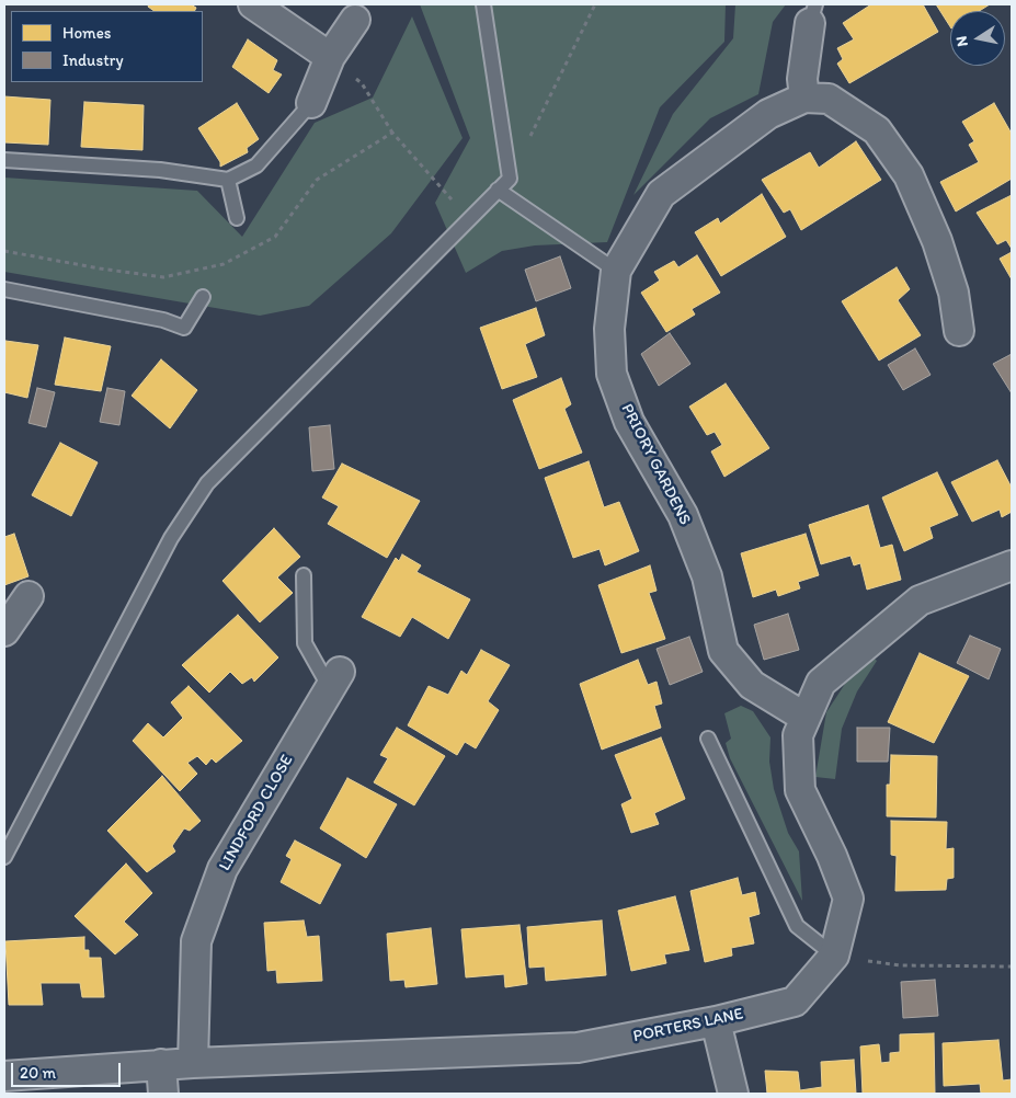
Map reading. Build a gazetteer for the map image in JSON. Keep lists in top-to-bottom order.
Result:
{
  "streets": {
    "street": ["PRIORY GARDENS", "LINDFORD CLOSE", "PORTERS LANE"]
  },
  "crossings": [
    ["PRIORY GARDENS", "PORTERS LANE"],
    ["LINDFORD CLOSE", "PORTERS LANE"]
  ],
  "legend": ["Homes", "Industry"],
  "scale_bar": "20 m",
  "north": "left"
}
